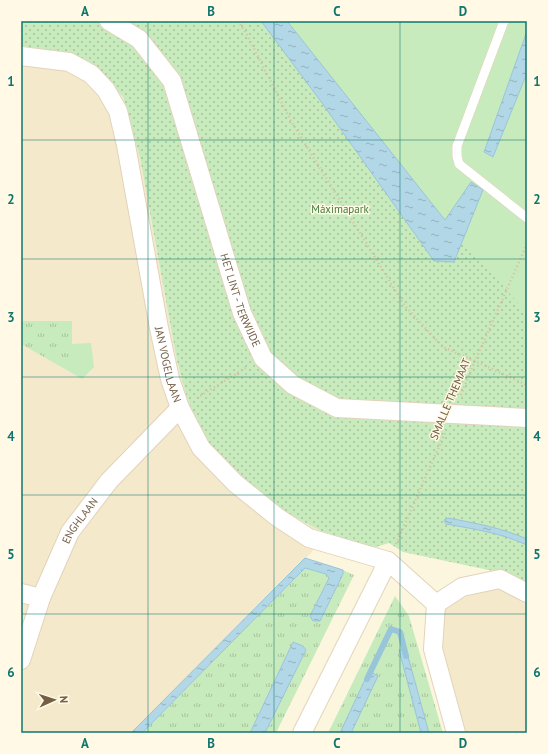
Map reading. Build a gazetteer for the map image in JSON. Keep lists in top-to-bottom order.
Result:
{
  "streets": {
    "street": ["HET LINT - TERWIJDE", "JAN VOGELLAAN", "ENGHLAAN"],
    "path": ["SMALLE THEMAAT"]
  },
  "crossings": [
    ["HET LINT - TERWIJDE", "SMALLE THEMAAT"],
    ["JAN VOGELLAAN", "SMALLE THEMAAT"],
    ["JAN VOGELLAAN", "ENGHLAAN"]
  ],
  "parks": ["Máximapark"],
  "north": "right",
  "grid": {
    "columns": [
      "A",
      "B",
      "C",
      "D"
    ],
    "rows": [
      "1",
      "2",
      "3",
      "4",
      "5",
      "6"
    ]
  }
}
